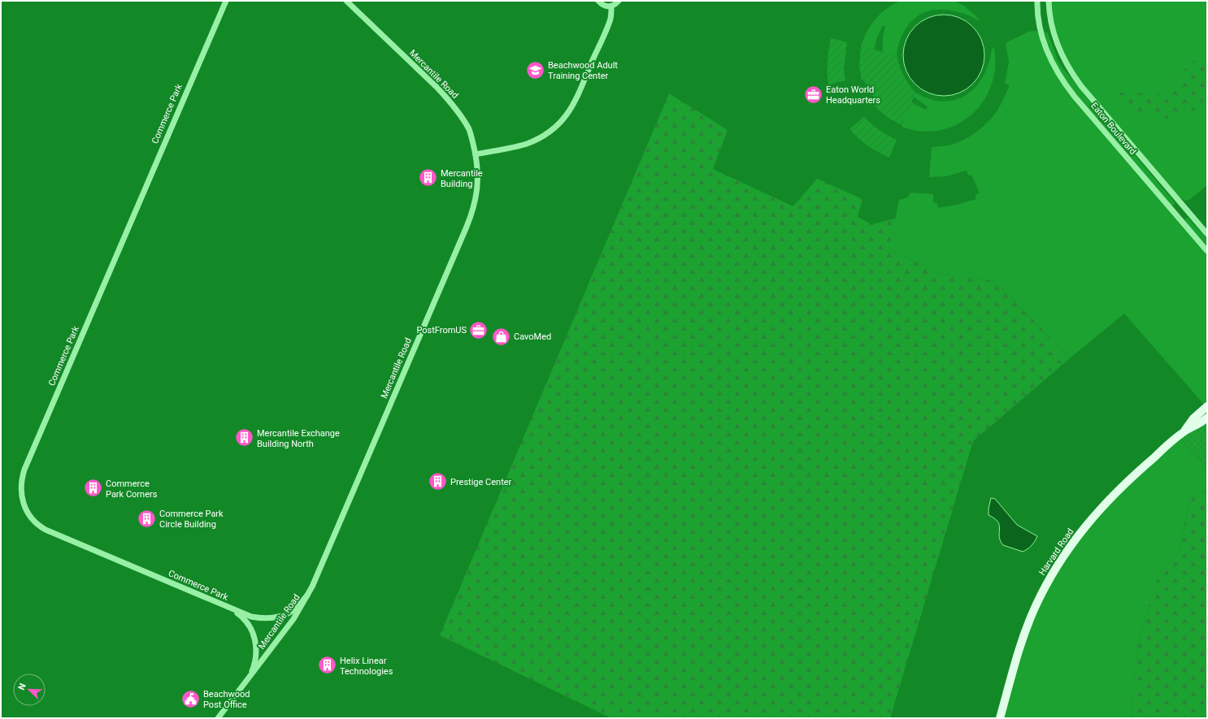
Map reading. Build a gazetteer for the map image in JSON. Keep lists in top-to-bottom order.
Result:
{
  "streets": {
    "main road": ["Harvard Road"],
    "street": ["Mercantile Road", "Commerce Park", "Eaton Boulevard"]
  },
  "crossings": [
    ["Mercantile Road", "Commerce Park"]
  ],
  "places": {
    "school or university": ["Beachwood Adult Training Center"],
    "office": ["Eaton World Headquarters", "PostFromUS"],
    "building": [
      "Mercantile Building",
      "Mercantile Exchange Building North",
      "Prestige Center",
      "Commerce Park Corners",
      "Commerce Park Circle Building",
      "Helix Linear Technologies"
    ],
    "shop": ["CavoMed"],
    "public building": ["Beachwood Post Office"]
  },
  "north": "top left"
}
